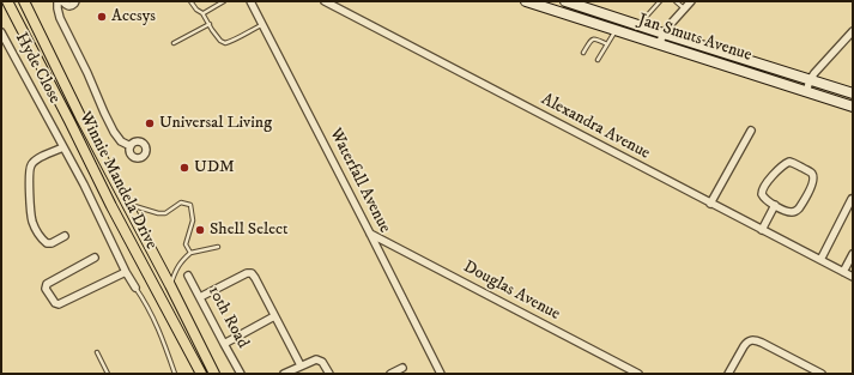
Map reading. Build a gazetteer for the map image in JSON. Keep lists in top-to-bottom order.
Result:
{
  "streets": {
    "main road": ["Jan Smuts Avenue", "Winnie Mandela Drive"],
    "street": [
      "Hyde Close",
      "Alexandra Avenue",
      "Waterfall Avenue",
      "Douglas Avenue",
      "10th Road"
    ]
  },
  "crossings": [
    ["Waterfall Avenue", "Douglas Avenue"]
  ],
  "places": [
    "Accsys",
    "Universal Living",
    "UDM",
    "Shell Select"
  ]
}
